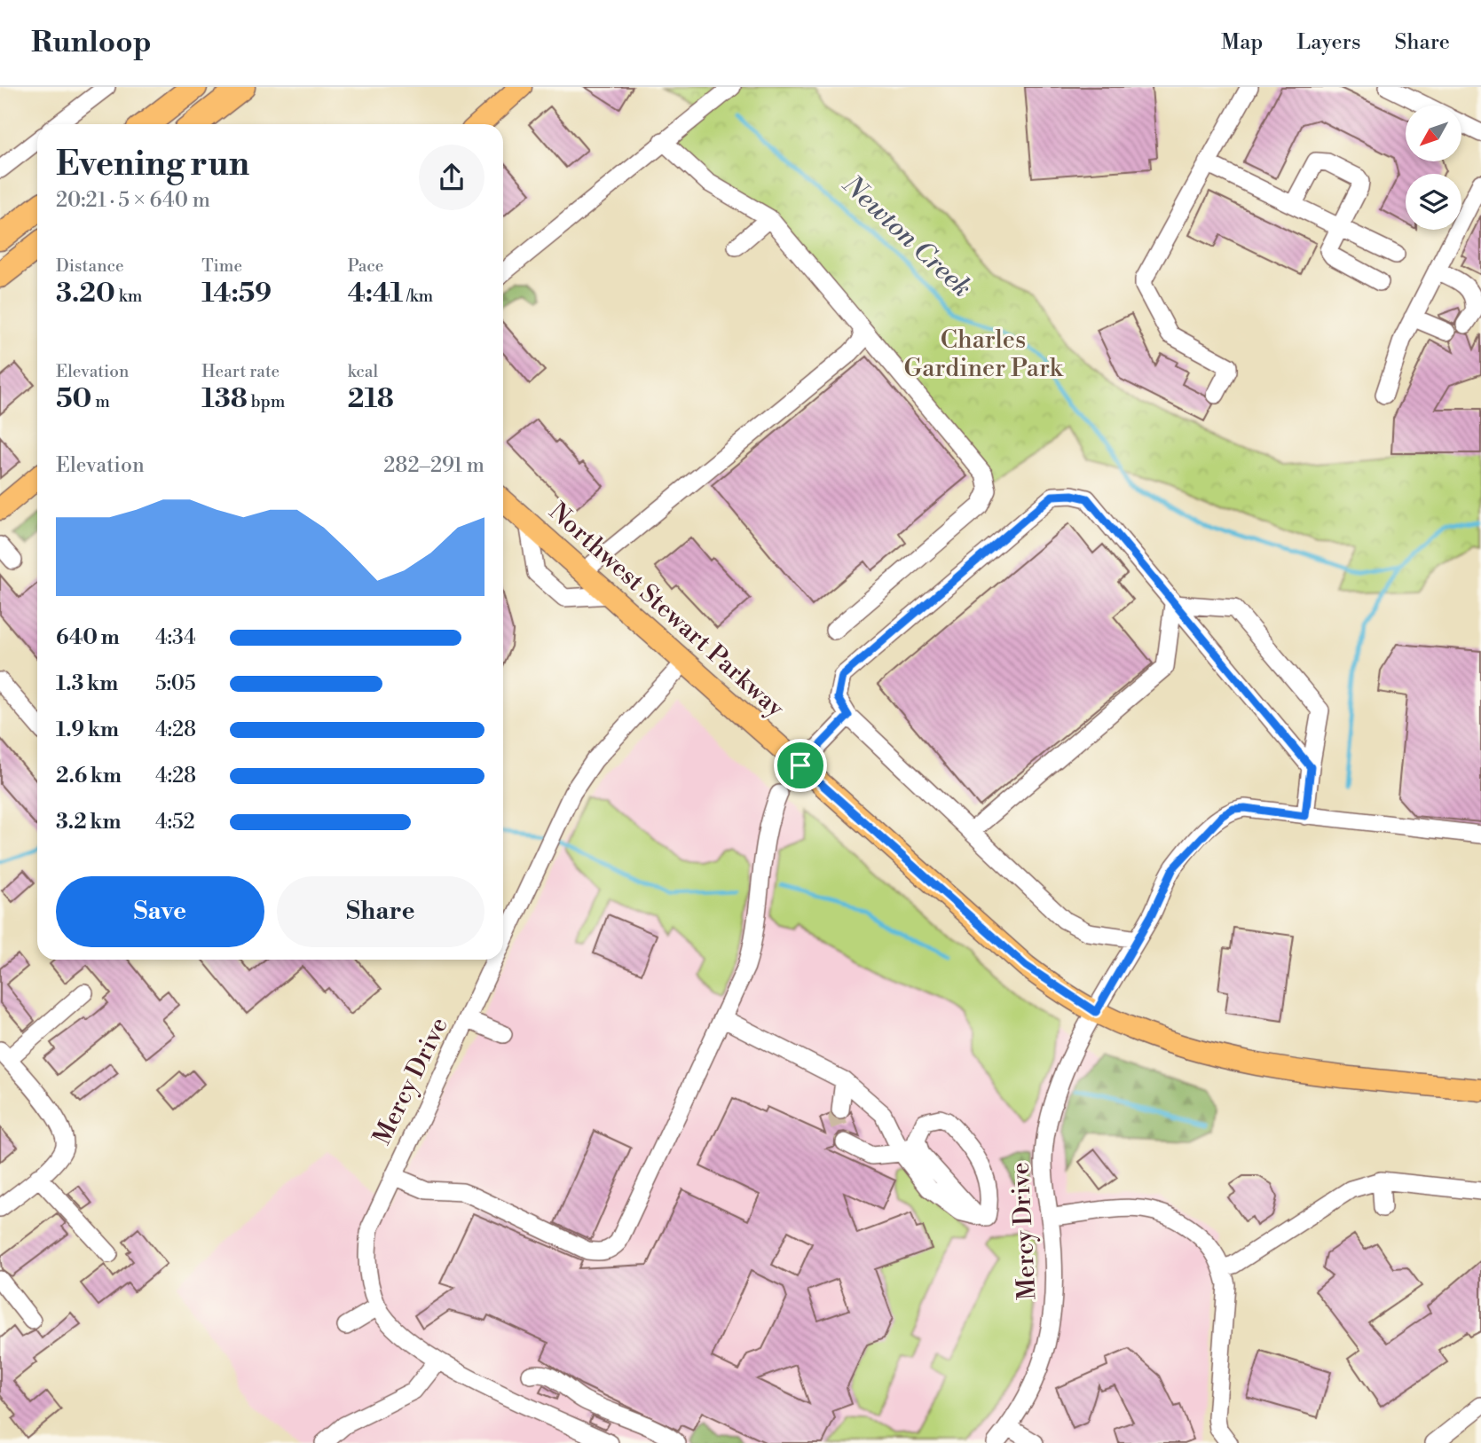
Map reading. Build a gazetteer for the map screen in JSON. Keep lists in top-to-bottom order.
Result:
{
  "streets": {
    "main road": ["Northwest Stewart Parkway"],
    "street": ["Mercy Drive"]
  },
  "crossings": [
    ["Northwest Stewart Parkway", "Mercy Drive"]
  ],
  "water": ["Newton Creek"],
  "parks": ["Charles Gardiner Park"],
  "north": "bottom left",
  "page": {
    "header": "Runloop",
    "nav": ["Map", "Layers", "Share"],
    "heading": ["Evening run", "20:21 · 5 × 640 m"],
    "stats": [
      ["Distance", "3.20 km"],
      ["Time", "14:59"],
      ["Pace", "4:41 /km"],
      ["Elevation", "50 m"],
      ["Heart rate", "138 bpm"],
      ["kcal", "218"]
    ],
    "chart": ["Elevation", "282–291 m"],
    "list": [
      {
        "name": "640 m",
        "note": "4:34"
      },
      {
        "name": "1.3 km",
        "note": "5:05"
      },
      {
        "name": "1.9 km",
        "note": "4:28"
      },
      {
        "name": "2.6 km",
        "note": "4:28"
      },
      {
        "name": "3.2 km",
        "note": "4:52"
      }
    ],
    "buttons": ["Save", "Share"]
  }
}
